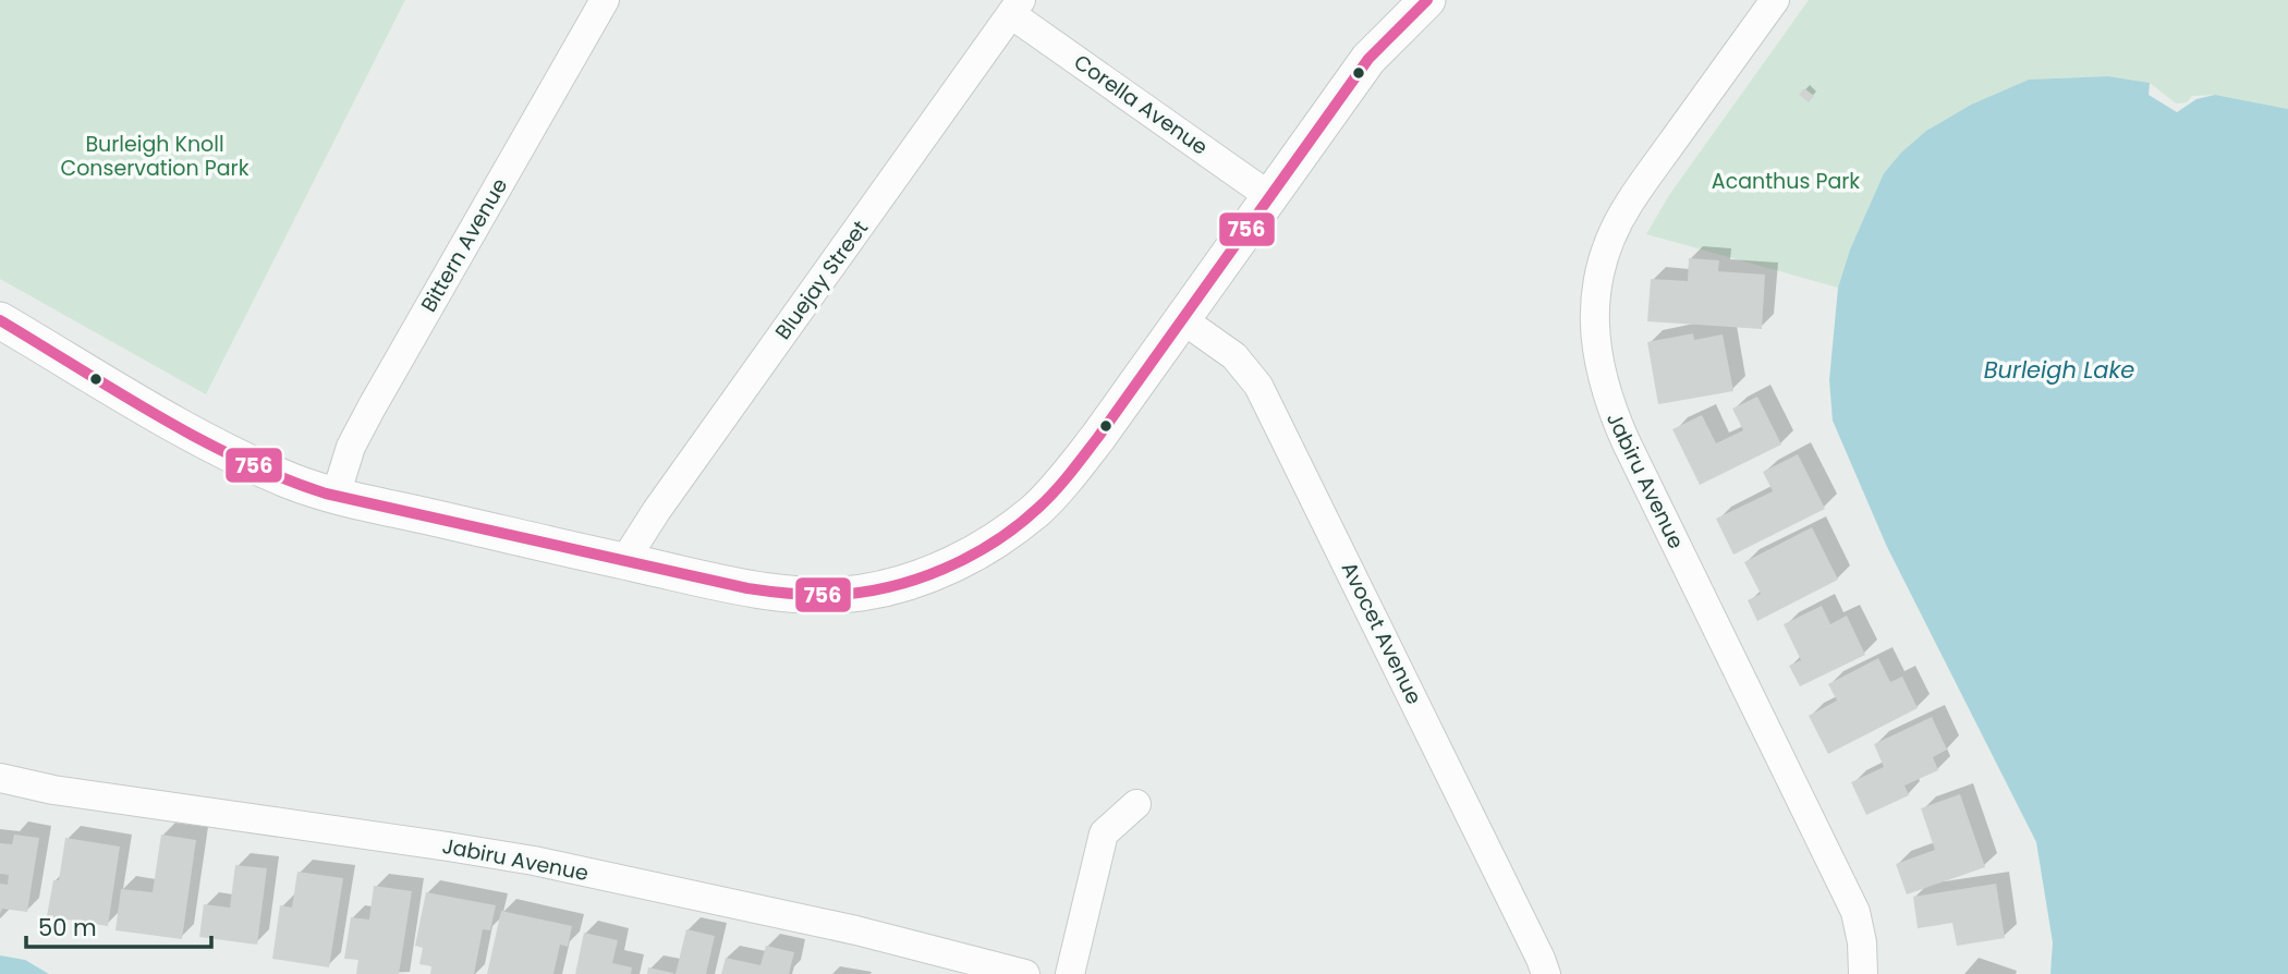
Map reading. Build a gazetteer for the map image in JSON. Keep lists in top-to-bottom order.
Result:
{
  "streets": {
    "street": [
      "Corella Avenue",
      "Bittern Avenue",
      "Bluejay Street",
      "Jabiru Avenue",
      "Avocet Avenue"
    ]
  },
  "crossings": [
    ["Corella Avenue", "Bluejay Street"]
  ],
  "water": ["Burleigh Lake"],
  "parks": ["Burleigh Knoll Conservation Park", "Acanthus Park"],
  "lines": ["transit line 756"],
  "scale_bar": "50 m"
}
